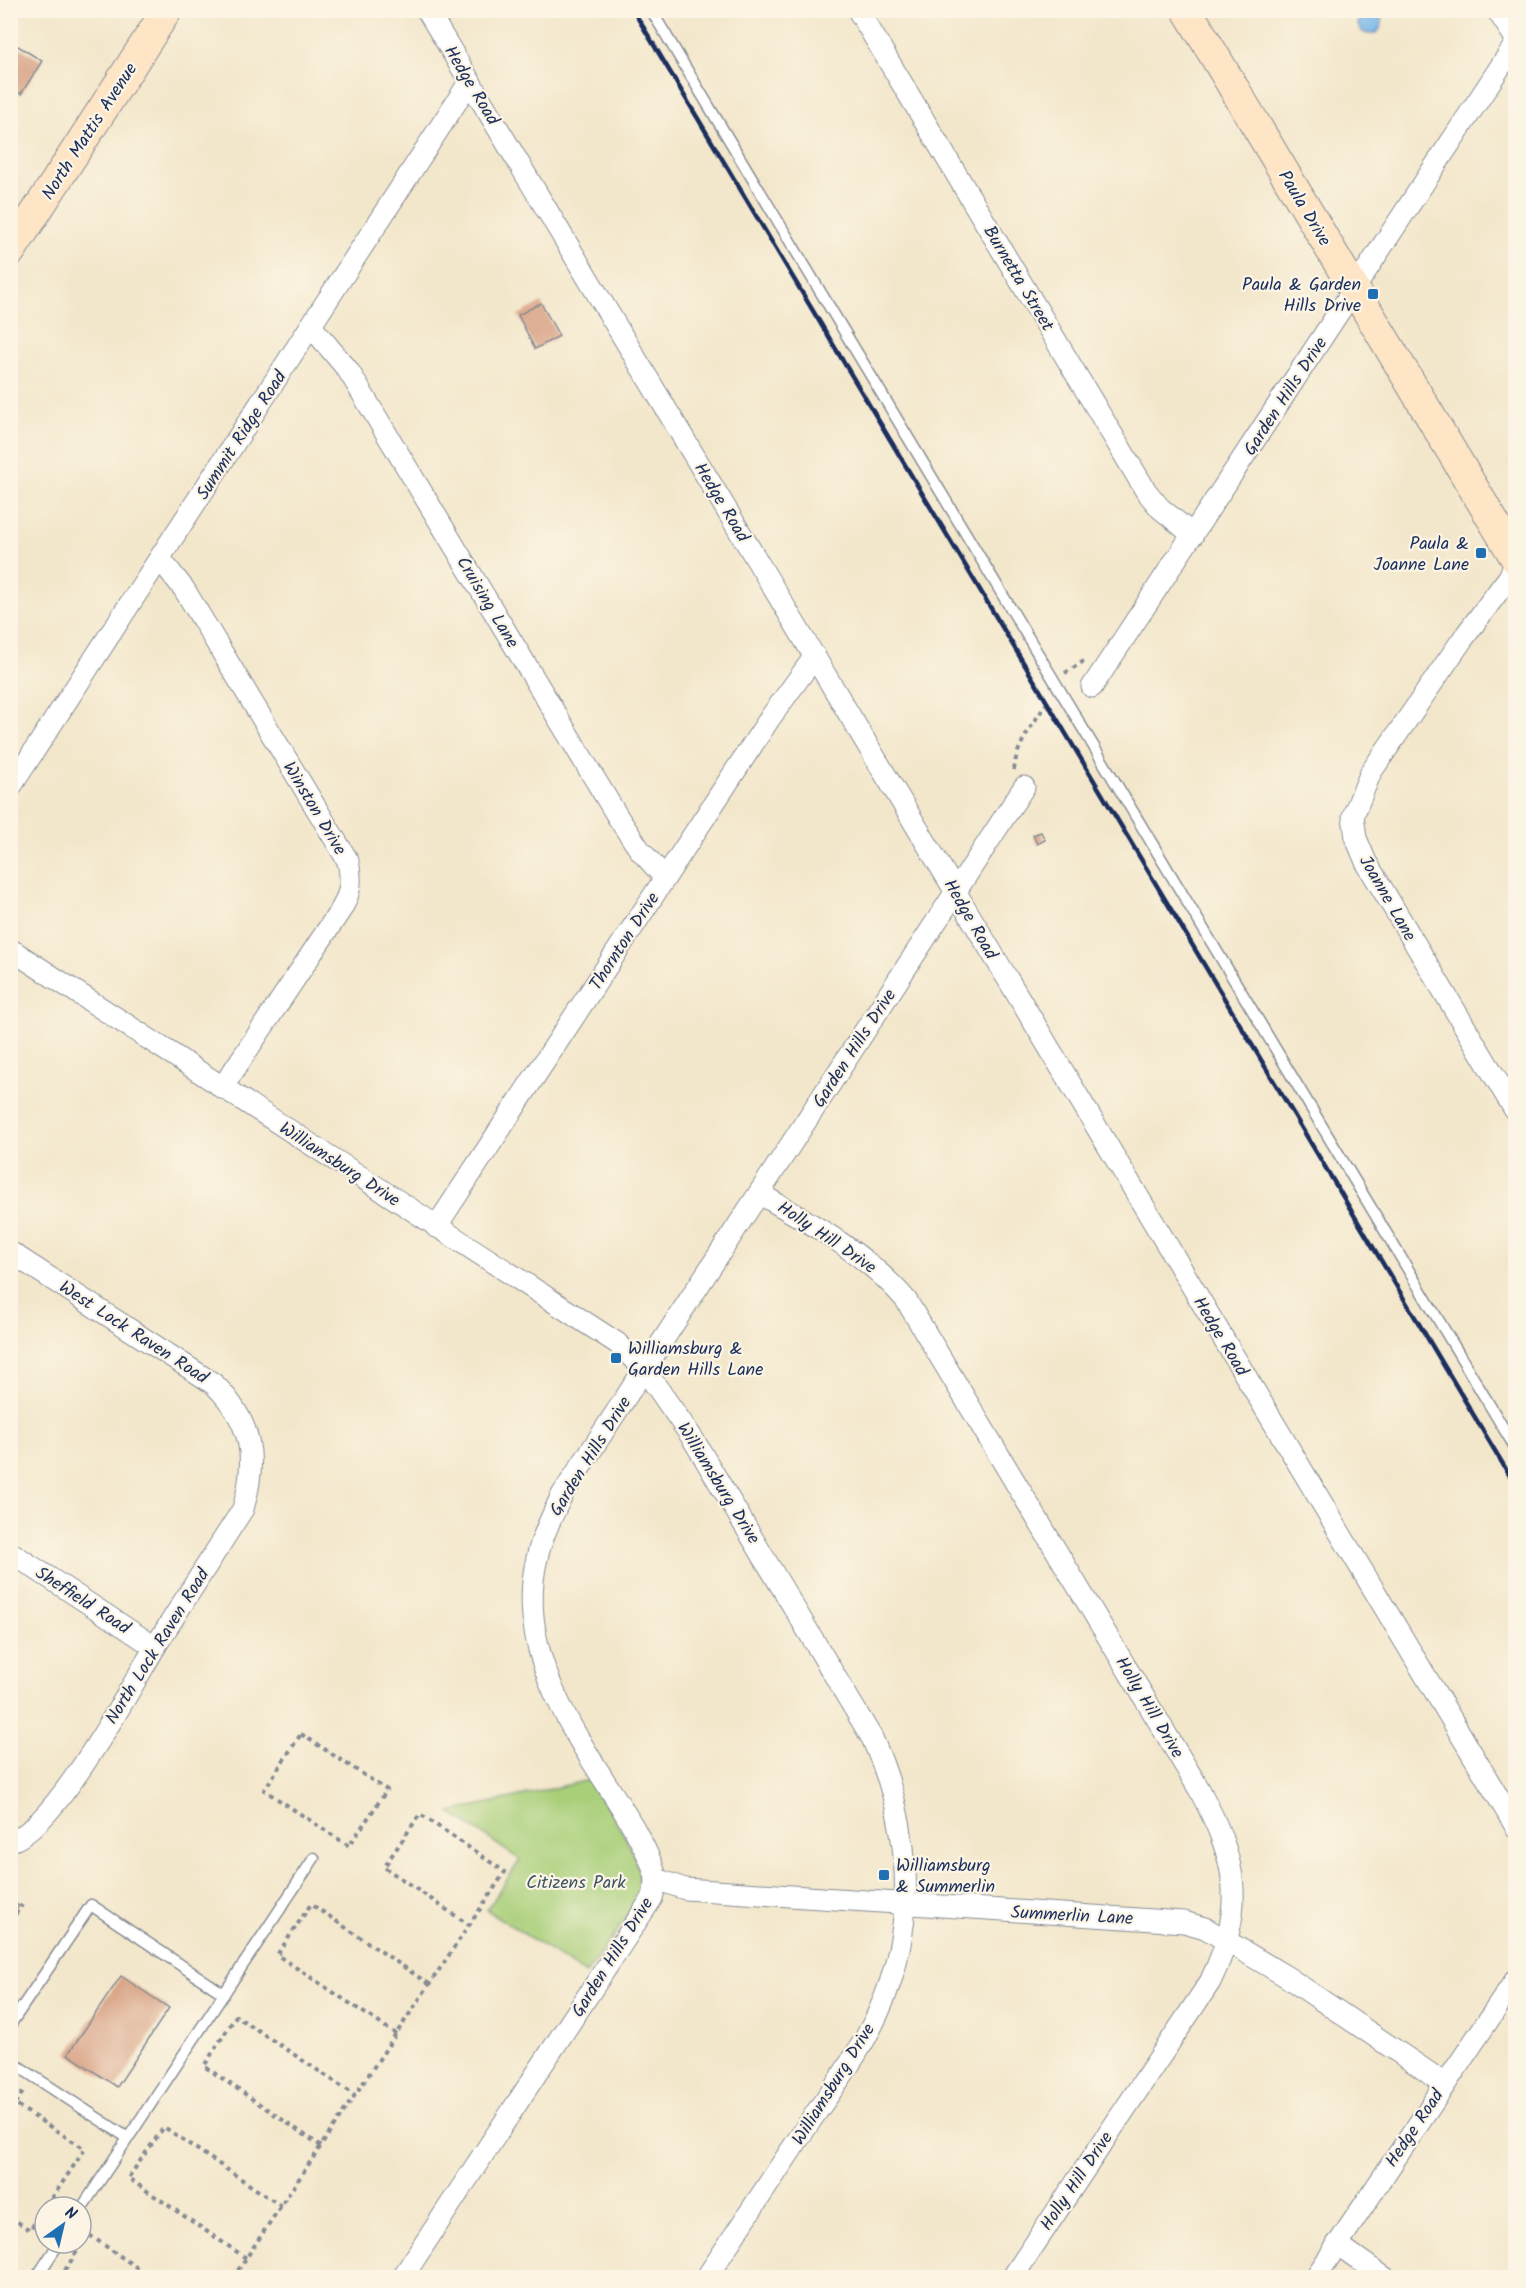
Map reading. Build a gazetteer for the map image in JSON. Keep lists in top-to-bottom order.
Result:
{
  "streets": {
    "street": [
      "Hedge Road",
      "North Mattis Avenue",
      "Paula Drive",
      "Burnetta Street",
      "Garden Hills Drive",
      "Summit Ridge Road",
      "Cruising Lane",
      "Winston Drive",
      "Joanne Lane",
      "Thornton Drive",
      "Williamsburg Drive",
      "Holly Hill Drive",
      "West Lock Raven Road",
      "Sheffield Road",
      "North Lock Raven Road",
      "Summerlin Lane"
    ]
  },
  "crossings": [
    ["Hedge Road", "Garden Hills Drive"],
    ["Hedge Road", "Summit Ridge Road"],
    ["Hedge Road", "Thornton Drive"],
    ["Hedge Road", "Summerlin Lane"],
    ["Paula Drive", "Garden Hills Drive"],
    ["Paula Drive", "Joanne Lane"],
    ["Burnetta Street", "Garden Hills Drive"],
    ["Garden Hills Drive", "Williamsburg Drive"],
    ["Garden Hills Drive", "Holly Hill Drive"],
    ["Garden Hills Drive", "Summerlin Lane"],
    ["Summit Ridge Road", "Cruising Lane"],
    ["Summit Ridge Road", "Winston Drive"],
    ["Cruising Lane", "Thornton Drive"],
    ["Winston Drive", "Williamsburg Drive"],
    ["Thornton Drive", "Williamsburg Drive"],
    ["Williamsburg Drive", "Summerlin Lane"],
    ["Holly Hill Drive", "Summerlin Lane"],
    ["West Lock Raven Road", "North Lock Raven Road"],
    ["Sheffield Road", "North Lock Raven Road"]
  ],
  "parks": ["Citizens Park"],
  "places": {
    "transit": [
      "Paula & Garden Hills Drive",
      "Paula & Joanne Lane",
      "Williamsburg & Garden Hills Lane",
      "Williamsburg & Summerlin"
    ]
  },
  "north": "top right"
}
